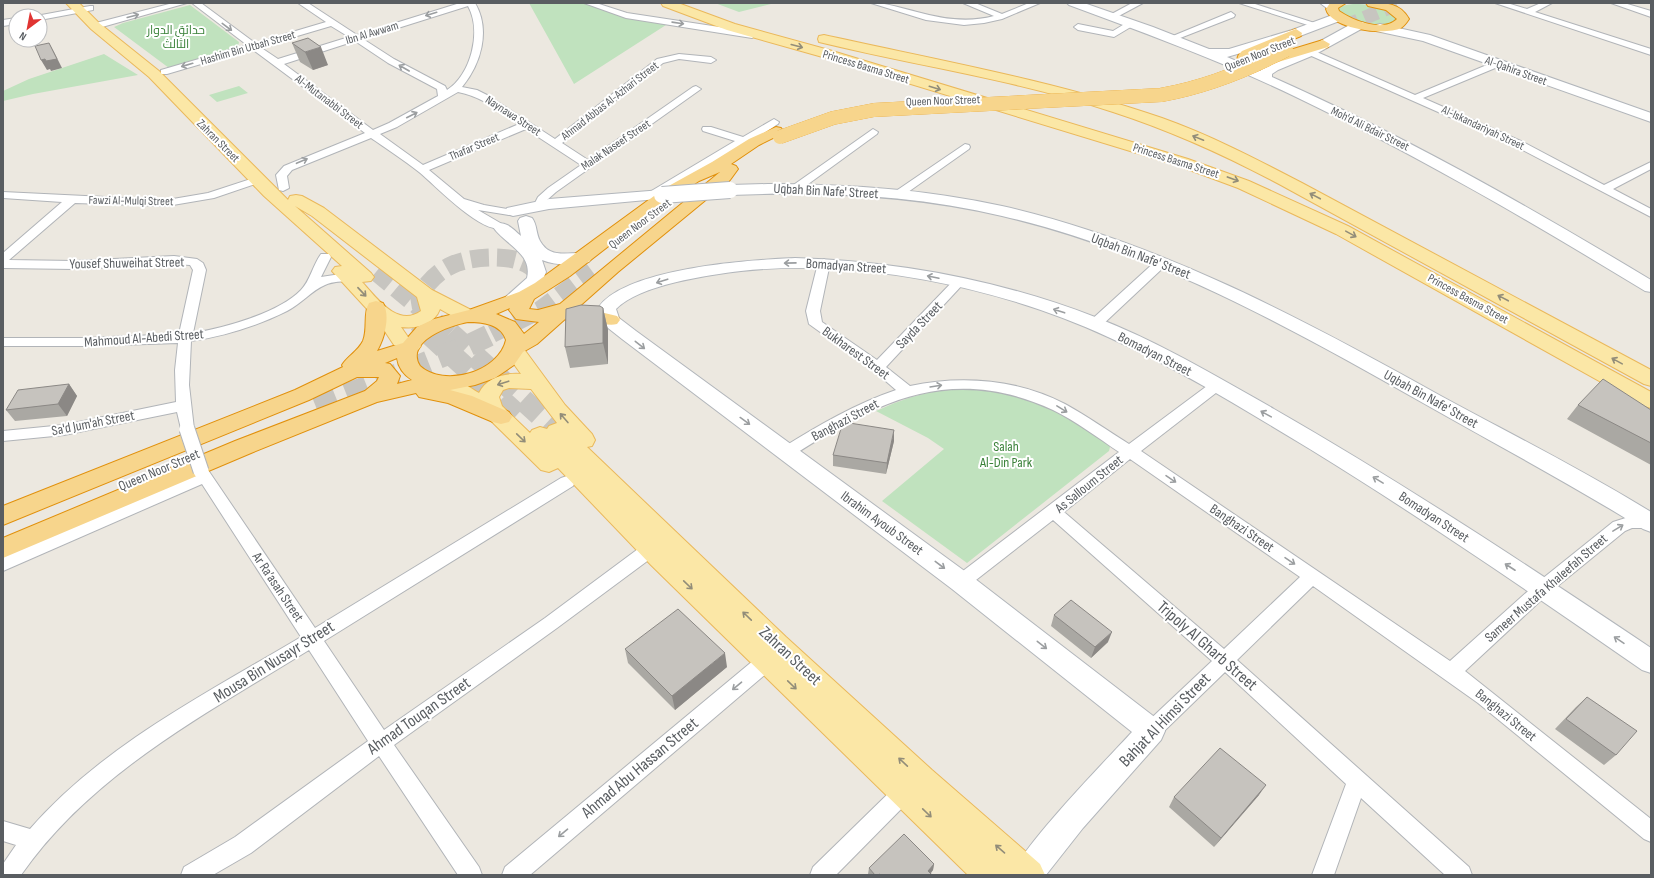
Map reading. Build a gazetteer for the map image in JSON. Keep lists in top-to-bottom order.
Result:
{
  "streets": {
    "highway": ["Queen Noor Street"],
    "main road": ["Princess Basma Street", "Zahran Street"],
    "street": [
      "Ibn Al Awwam",
      "Hashim Bin Utbah Street",
      "Al-Qahira Street",
      "Ahmad Abbas Al-Azhari Street",
      "Al-Mutanabbi Street",
      "Naynawa Street",
      "Al-Iskandariyah Street",
      "Moh'd Ali Bdair Street",
      "Malak Naseef Street",
      "Thafar Street",
      "Uqbah Bin Nafe' Street",
      "Fawzi Al-Mulqi Street",
      "Yousef Shuweihat Street",
      "Bomadyan Street",
      "Sayda Street",
      "Mahmoud Al-Abedi Street",
      "Bukharest Street",
      "Banghazi Street",
      "Sa'd Jum'ah Street",
      "As Salloum Street",
      "Ibrahim Ayoub Street",
      "Ar Ra’asah Street",
      "Sameer Mustafa Khaleefah Street",
      "Tripoly Al Gharb Street",
      "Mousa Bin Nusayr Street",
      "Ahmad Touqan Street",
      "Bahjat Al Himsi Street",
      "Ahmad Abu Hassan Street"
    ]
  },
  "crossings": [
    ["Ibn Al Awwam", "Al-Mutanabbi Street"],
    ["Hashim Bin Utbah Street", "Al-Mutanabbi Street"],
    ["Hashim Bin Utbah Street", "Zahran Street"],
    ["Queen Noor Street", "Al-Iskandariyah Street"],
    ["Queen Noor Street", "Moh'd Ali Bdair Street"],
    ["Ahmad Abbas Al-Azhari Street", "Naynawa Street"],
    ["Al-Mutanabbi Street", "Thafar Street"],
    ["Naynawa Street", "Malak Naseef Street"],
    ["Naynawa Street", "Thafar Street"],
    ["Zahran Street", "Fawzi Al-Mulqi Street"],
    ["Zahran Street", "Ahmad Touqan Street"],
    ["Zahran Street", "Bahjat Al Himsi Street"],
    ["Zahran Street", "Ahmad Abu Hassan Street"],
    ["Malak Naseef Street", "Uqbah Bin Nafe' Street"],
    ["Uqbah Bin Nafe' Street", "Sameer Mustafa Khaleefah Street"],
    ["Yousef Shuweihat Street", "Mahmoud Al-Abedi Street"],
    ["Yousef Shuweihat Street", "Ar Ra’asah Street"],
    ["Bomadyan Street", "Sayda Street"],
    ["Bomadyan Street", "Bukharest Street"],
    ["Bomadyan Street", "As Salloum Street"],
    ["Bomadyan Street", "Ibrahim Ayoub Street"],
    ["Bomadyan Street", "Sameer Mustafa Khaleefah Street"],
    ["Sayda Street", "Bukharest Street"],
    ["Mahmoud Al-Abedi Street", "Ar Ra’asah Street"],
    ["Bukharest Street", "Banghazi Street"],
    ["Banghazi Street", "As Salloum Street"],
    ["Banghazi Street", "Ibrahim Ayoub Street"],
    ["Banghazi Street", "Sameer Mustafa Khaleefah Street"],
    ["Banghazi Street", "Bahjat Al Himsi Street"],
    ["Sa'd Jum'ah Street", "Ar Ra’asah Street"],
    ["As Salloum Street", "Ibrahim Ayoub Street"],
    ["As Salloum Street", "Tripoly Al Gharb Street"],
    ["Ibrahim Ayoub Street", "Bahjat Al Himsi Street"],
    ["Ar Ra’asah Street", "Mousa Bin Nusayr Street"],
    ["Ar Ra’asah Street", "Ahmad Touqan Street"],
    ["Tripoly Al Gharb Street", "Bahjat Al Himsi Street"]
  ],
  "one_way": [
    "Bomadyan Street",
    "Banghazi Street",
    "Ibrahim Ayoub Street",
    "Sameer Mustafa Khaleefah Street",
    "Ahmad Abu Hassan Street"
  ],
  "parks": ["حدائق الدوار الثالث", "Salah Al-Din Park"],
  "north": "bottom left"
}
